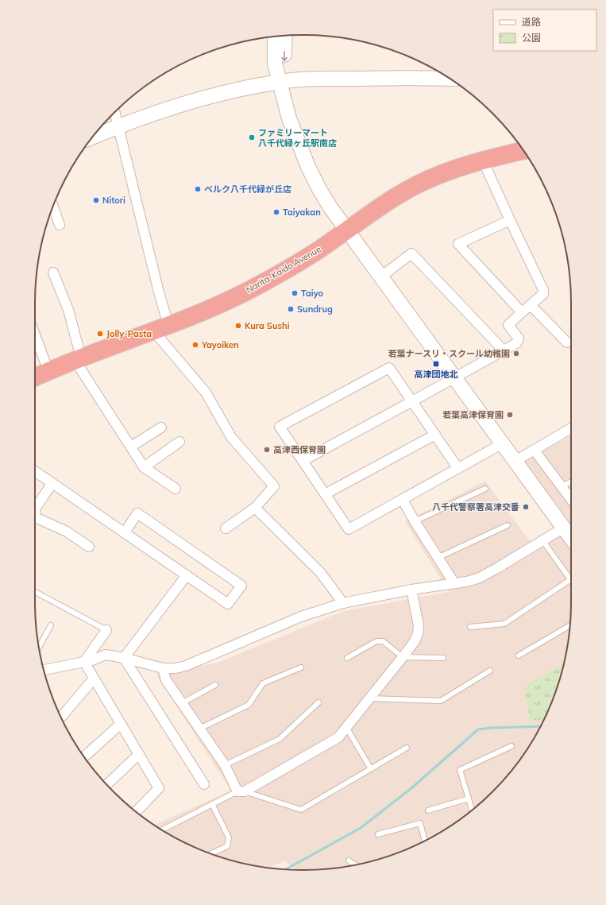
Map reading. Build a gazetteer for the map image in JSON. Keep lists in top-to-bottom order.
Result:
{
  "streets": {
    "highway": ["Narita-Kaido Avenue"]
  },
  "places": {
    "other": [
      "ファミリーマート 八千代緑ヶ丘駅南店",
      "ベルク八千代緑が丘店",
      "Nitori",
      "Taiyakan",
      "Taiyo",
      "Sundrug",
      "Kura Sushi",
      "Jolly-Pasta",
      "Yayoiken",
      "若葉ナースリ・スクール幼稚園",
      "若葉高津保育園",
      "高津西保育園",
      "八千代警察署高津交番"
    ],
    "transit": ["高津団地北"]
  },
  "legend": ["道路", "公園"]
}
